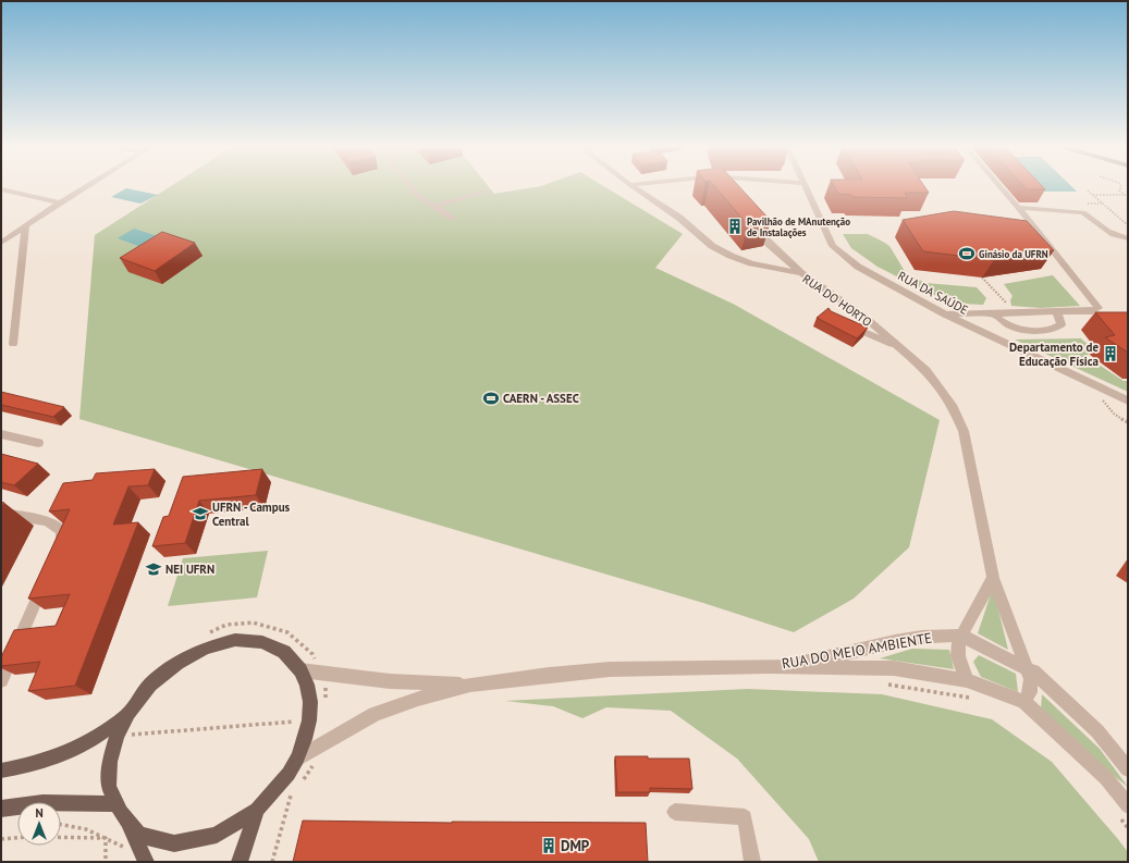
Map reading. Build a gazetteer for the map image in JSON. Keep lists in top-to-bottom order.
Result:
{
  "streets": {
    "street": ["RUA DA SAÚDE", "RUA DO HORTO", "RUA DO MEIO AMBIENTE"]
  },
  "crossings": [
    ["RUA DO HORTO", "RUA DO MEIO AMBIENTE"]
  ],
  "places": {
    "building": ["Pavilhão de MAnutenção de Instalações", "Departamento de Educação Física", "DMP"],
    "sports": ["Ginásio da UFRN", "CAERN - ASSEC"],
    "school or university": ["UFRN - Campus Central", "NEI UFRN"]
  },
  "north": "top"
}
